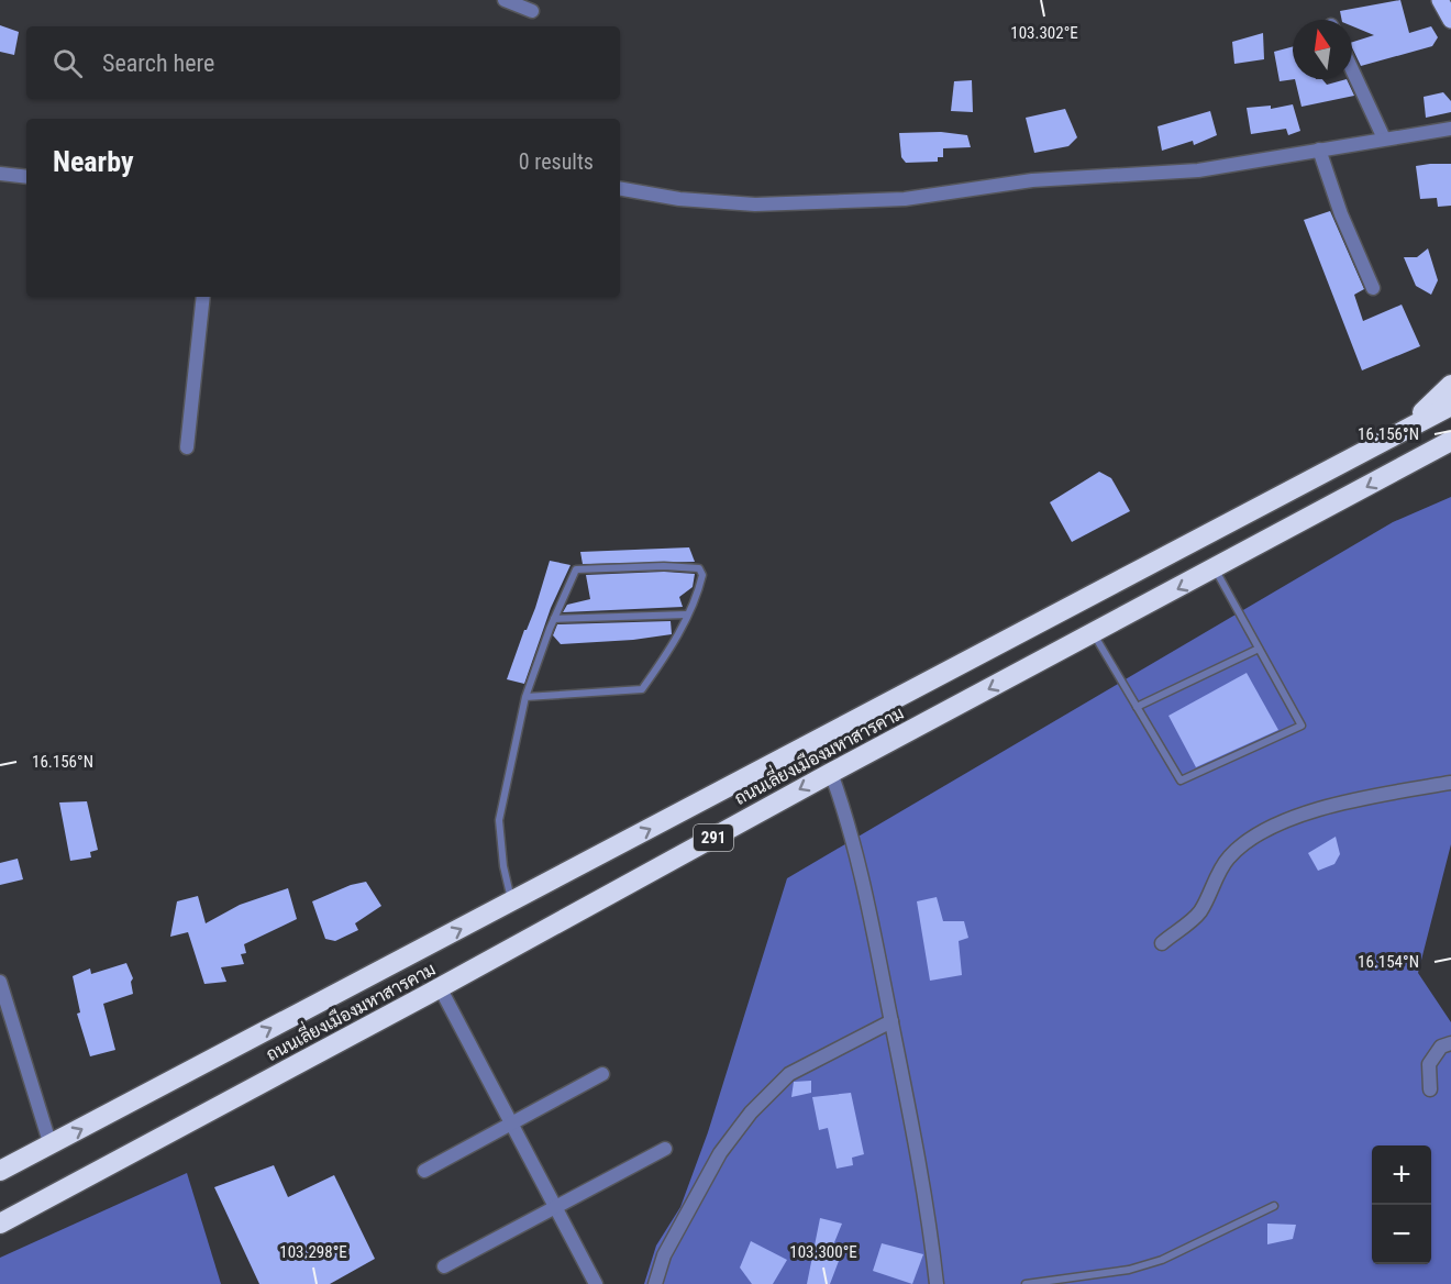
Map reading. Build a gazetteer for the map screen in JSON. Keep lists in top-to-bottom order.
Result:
{
  "streets": {
    "highway": ["ถนนเลี่ยงเมืองมหาสารคาม", "291"]
  },
  "north": "top",
  "page": {
    "search": "Search here",
    "heading": ["Nearby", "0 results"],
    "map_buttons": ["+", "−"]
  },
  "coordinates": [
    "103.302°E",
    "16.156°N",
    "16.154°N",
    "103.298°E",
    "103.300°E"
  ]
}
